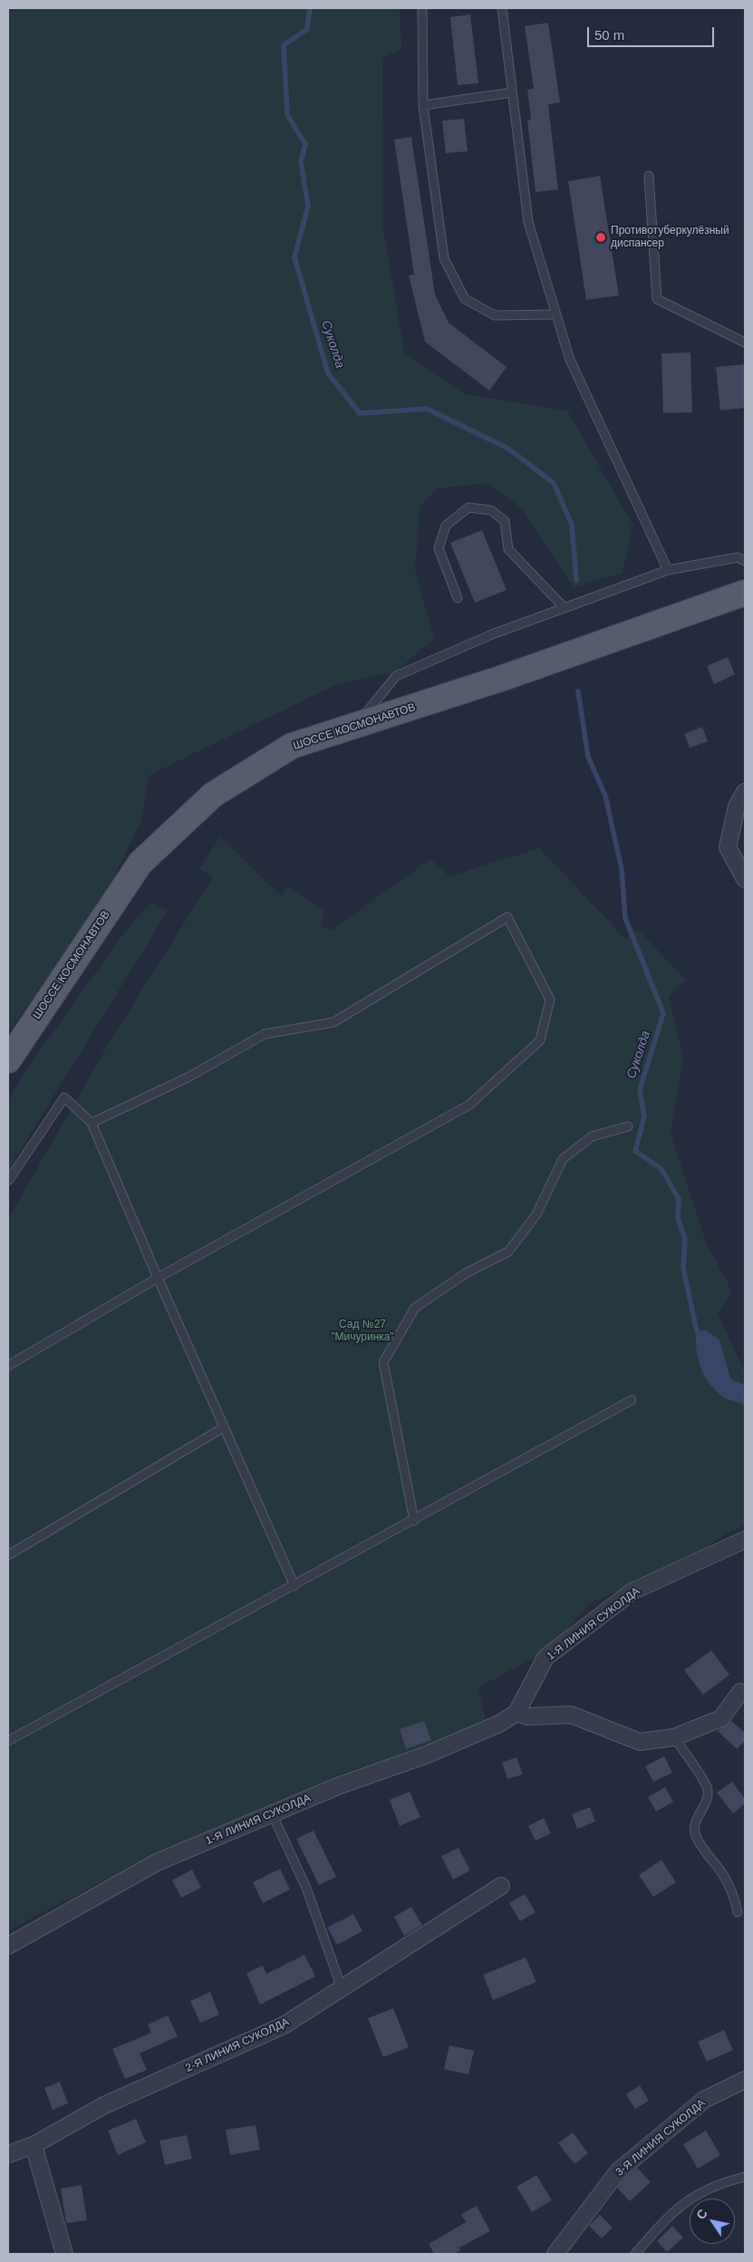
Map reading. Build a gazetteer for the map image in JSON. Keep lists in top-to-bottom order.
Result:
{
  "streets": {
    "main road": ["ШОССЕ КОСМОНАВТОВ"],
    "street": ["1-Я ЛИНИЯ СУКОЛДА", "2-Я ЛИНИЯ СУКОЛДА", "3-Я ЛИНИЯ СУКОЛДА"]
  },
  "water": ["Суколда"],
  "parks": ["Сад №27 \"Мичуринка\""],
  "places": ["Противотуберкулёзный диспансер"],
  "scale_bar": "50 m",
  "north": "top left"
}
